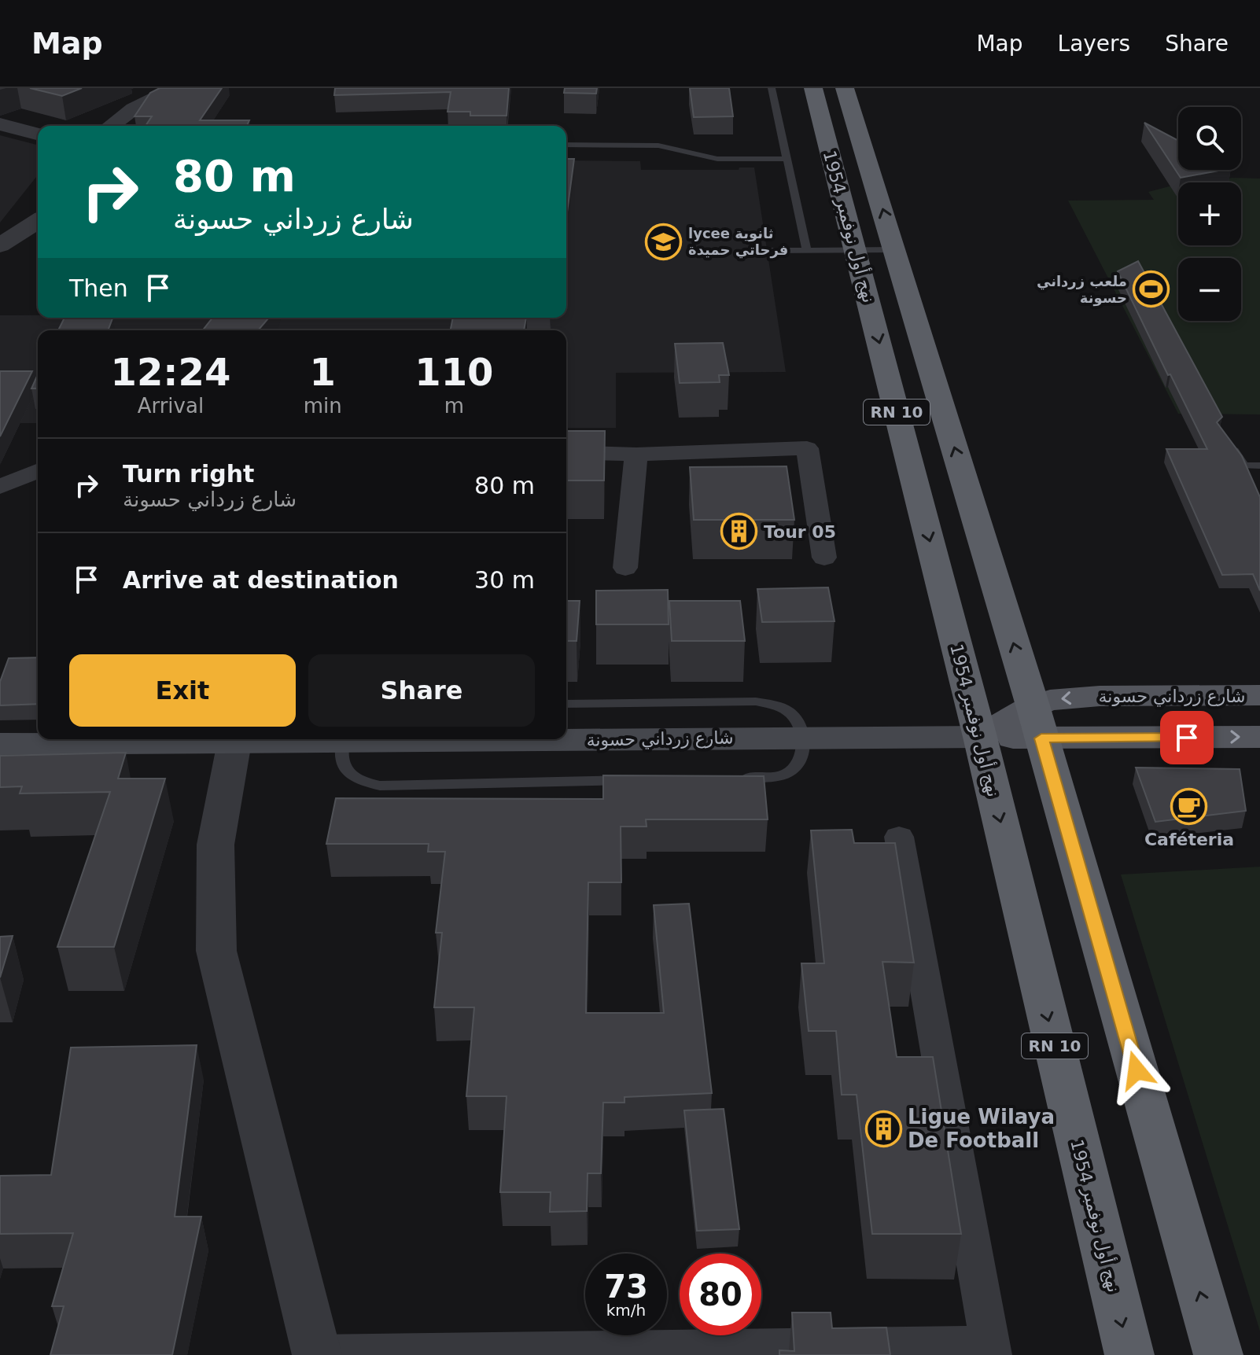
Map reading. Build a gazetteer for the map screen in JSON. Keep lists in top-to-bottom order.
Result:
{
  "streets": {
    "highway": ["نهج أول نوفمبر 1954", "RN 10"],
    "main road": ["شارع زرداني حسونة"]
  },
  "crossings": [
    ["نهج أول نوفمبر 1954", "شارع زرداني حسونة"]
  ],
  "places": {
    "school or university": ["lycee ثانوية فرحاتي حميدة"],
    "sports": ["ملعب زرداني حسونة"],
    "building": ["Tour 05", "Ligue Wilaya De Football"],
    "cafe": ["Caféteria"]
  },
  "page": {
    "header": "Map",
    "nav": ["Map", "Layers", "Share"],
    "map_buttons": ["+", "−"],
    "turn": ["80 m", "شارع زرداني حسونة"],
    "then": "Then",
    "eta": [
      "12:24",
      "Arrival",
      "1",
      "min",
      "110",
      "m"
    ],
    "list": [
      {
        "name": "Turn right",
        "note": "شارع زرداني حسونة",
        "value": "80 m"
      },
      {
        "name": "Arrive at destination",
        "value": "30 m"
      }
    ],
    "buttons": ["Exit", "Share"],
    "speed": "73 km/h",
    "limit": "80"
  }
}
